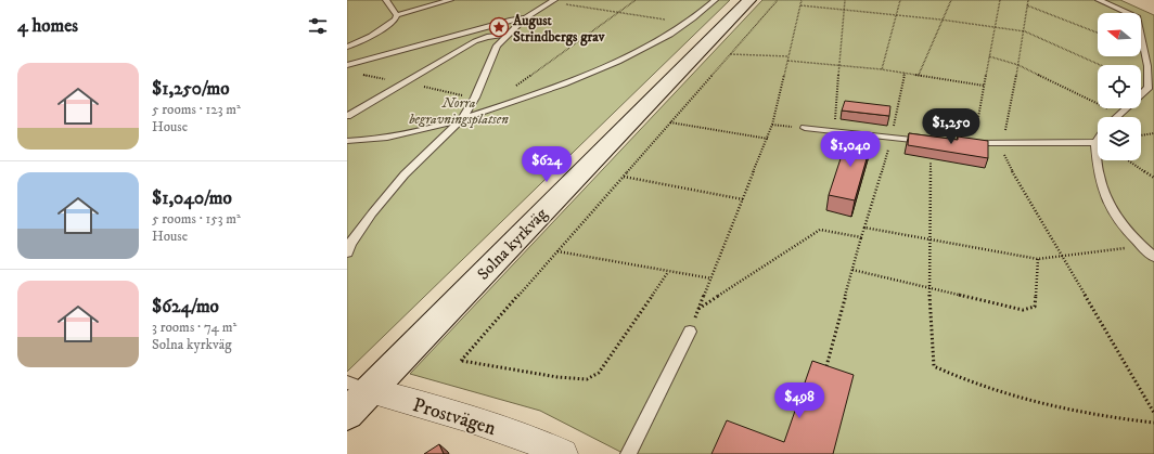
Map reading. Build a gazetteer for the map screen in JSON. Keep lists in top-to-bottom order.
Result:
{
  "streets": {
    "street": ["Solna kyrkväg", "Prostvägen"]
  },
  "crossings": [
    ["Solna kyrkväg", "Prostvägen"]
  ],
  "parks": ["Norra begravningsplatsen"],
  "places": {
    "place": ["August Strindbergs grav"]
  },
  "north": "left",
  "page": {
    "heading": "4 homes",
    "list": [
      {
        "name": "$1,250/mo",
        "note": "5 rooms · 123 m² · House"
      },
      {
        "name": "$1,040/mo",
        "note": "5 rooms · 153 m² · House"
      },
      {
        "name": "$624/mo",
        "note": "3 rooms · 74 m² · Solna kyrkväg"
      }
    ],
    "price": [
      "$1,250",
      "$1,040",
      "$624",
      "$498"
    ]
  }
}
